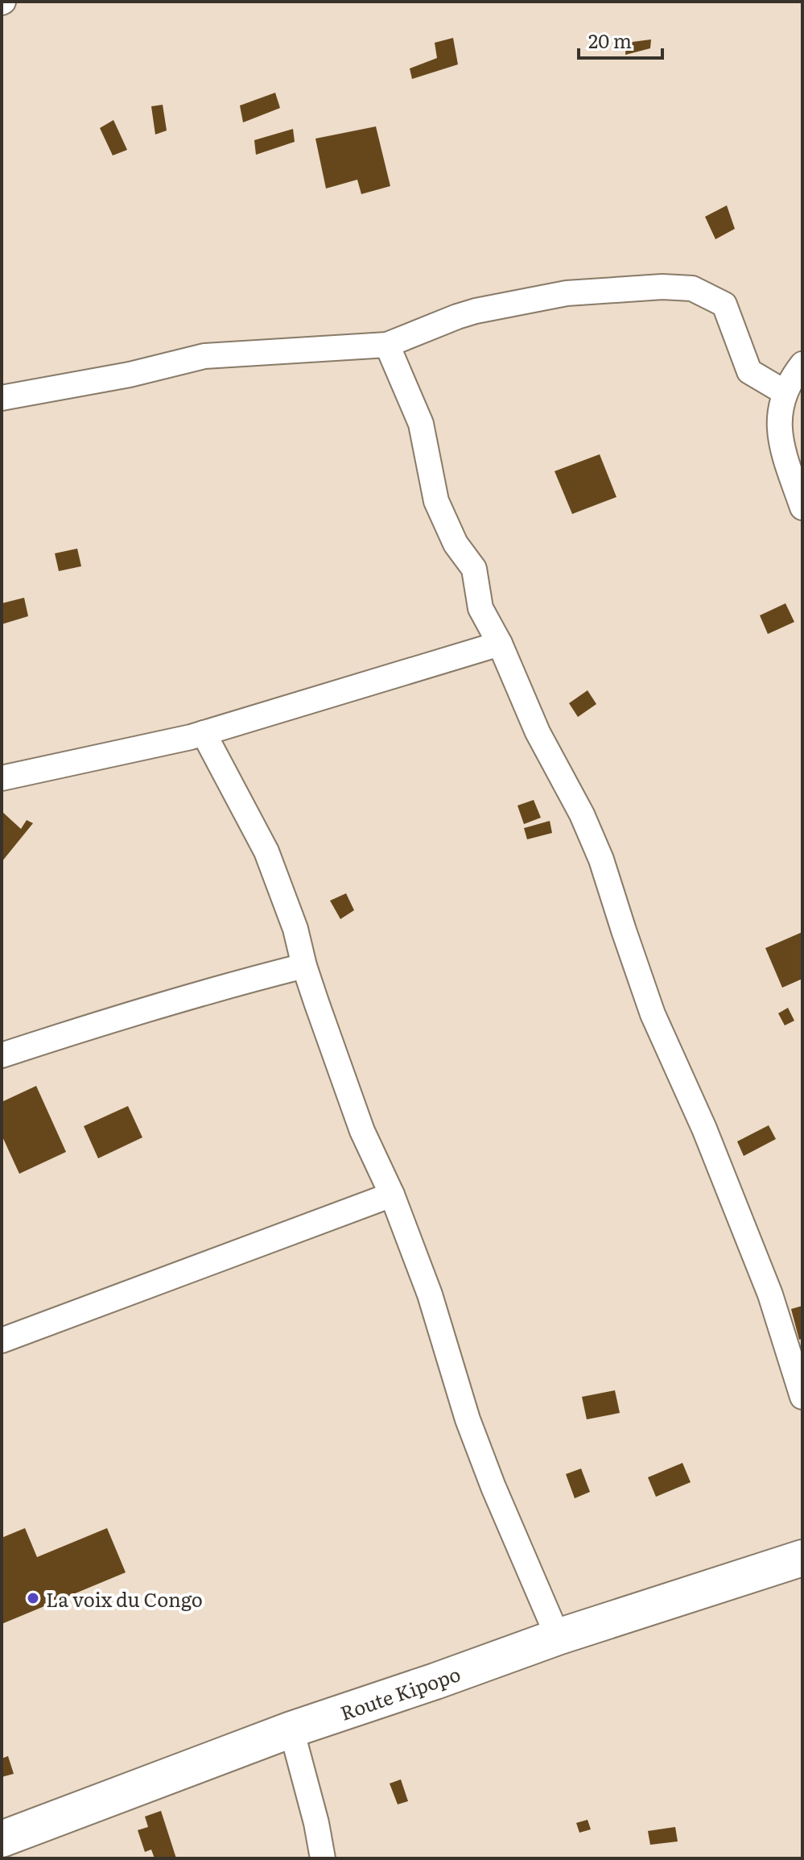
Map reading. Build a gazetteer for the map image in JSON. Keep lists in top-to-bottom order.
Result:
{
  "streets": {
    "main road": ["Route Kipopo"]
  },
  "places": ["La voix du Congo"],
  "scale_bar": "20 m"
}
